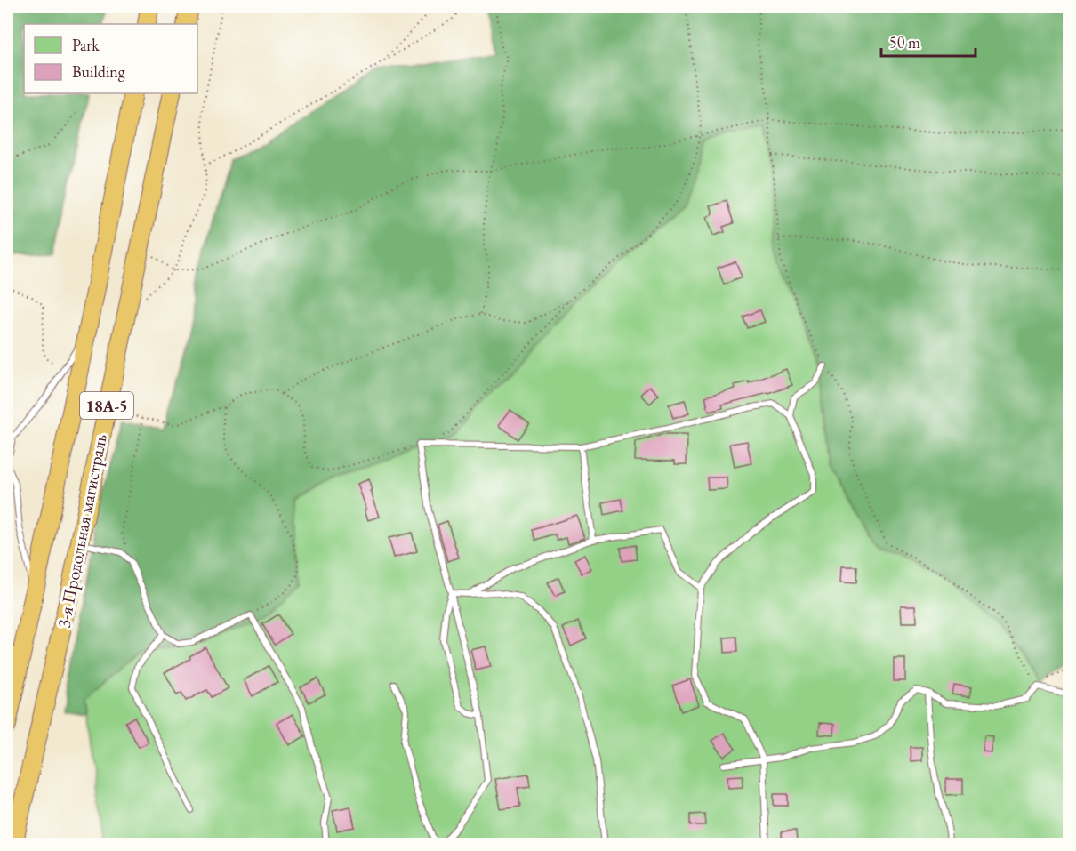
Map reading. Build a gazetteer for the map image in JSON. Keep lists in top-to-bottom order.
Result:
{
  "streets": {
    "highway": ["18А-5", "3-я Продольная магистраль"]
  },
  "legend": ["Park", "Building"],
  "scale_bar": "50 m"
}
